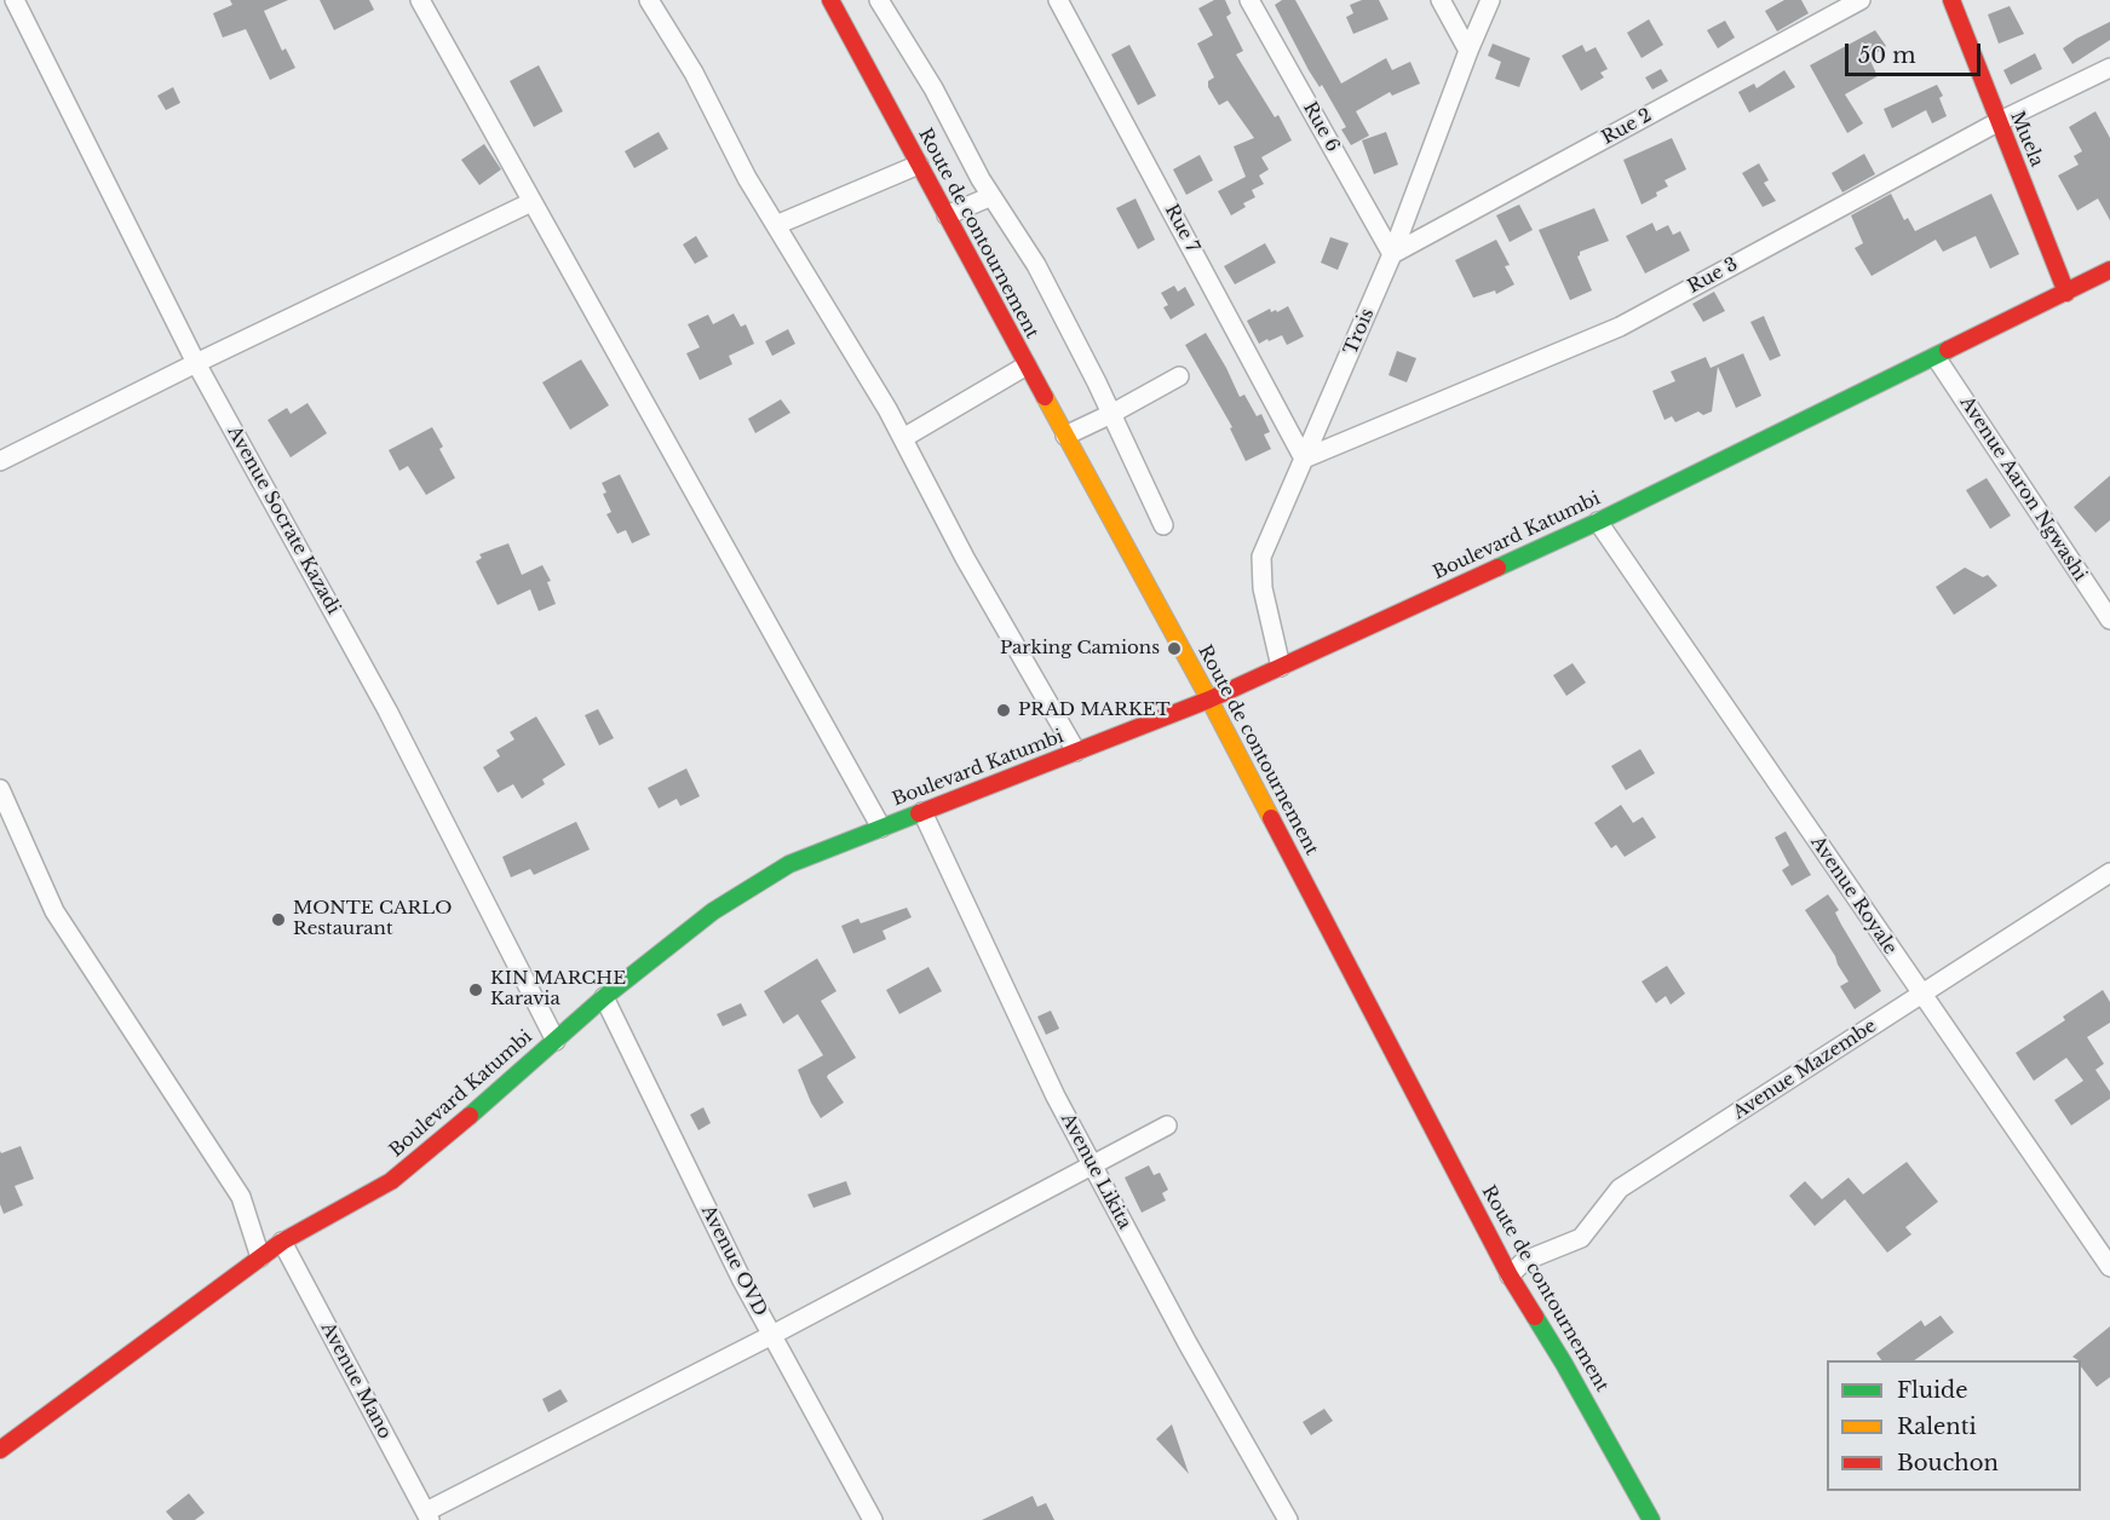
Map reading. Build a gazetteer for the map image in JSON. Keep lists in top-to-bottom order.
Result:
{
  "streets": {
    "street": [
      "Rue 6",
      "Rue 2",
      "Muela",
      "Rue 7",
      "Route de contournement",
      "Rue 3",
      "Trois",
      "Avenue Aaron Ngwashi",
      "Avenue Socrate Kazadi",
      "Boulevard Katumbi",
      "Avenue Royale",
      "Avenue Mazembe",
      "Avenue Likita",
      "Avenue OVD",
      "Avenue Mano"
    ]
  },
  "crossings": [
    ["Rue 6", "Rue 2"],
    ["Rue 6", "Trois"],
    ["Rue 2", "Trois"],
    ["Muela", "Rue 3"],
    ["Muela", "Boulevard Katumbi"],
    ["Rue 7", "Rue 3"],
    ["Rue 7", "Trois"],
    ["Route de contournement", "Boulevard Katumbi"],
    ["Route de contournement", "Avenue Mazembe"],
    ["Rue 3", "Trois"],
    ["Trois", "Boulevard Katumbi"],
    ["Avenue Aaron Ngwashi", "Boulevard Katumbi"],
    ["Avenue Socrate Kazadi", "Boulevard Katumbi"],
    ["Boulevard Katumbi", "Avenue Royale"],
    ["Boulevard Katumbi", "Avenue Likita"],
    ["Boulevard Katumbi", "Avenue OVD"],
    ["Boulevard Katumbi", "Avenue Mano"],
    ["Avenue Royale", "Avenue Mazembe"]
  ],
  "places": [
    "Parking Camions",
    "PRAD MARKET",
    "MONTE CARLO Restaurant",
    "KIN MARCHE Karavia"
  ],
  "legend": ["Fluide", "Ralenti", "Bouchon"],
  "scale_bar": "50 m"
}
